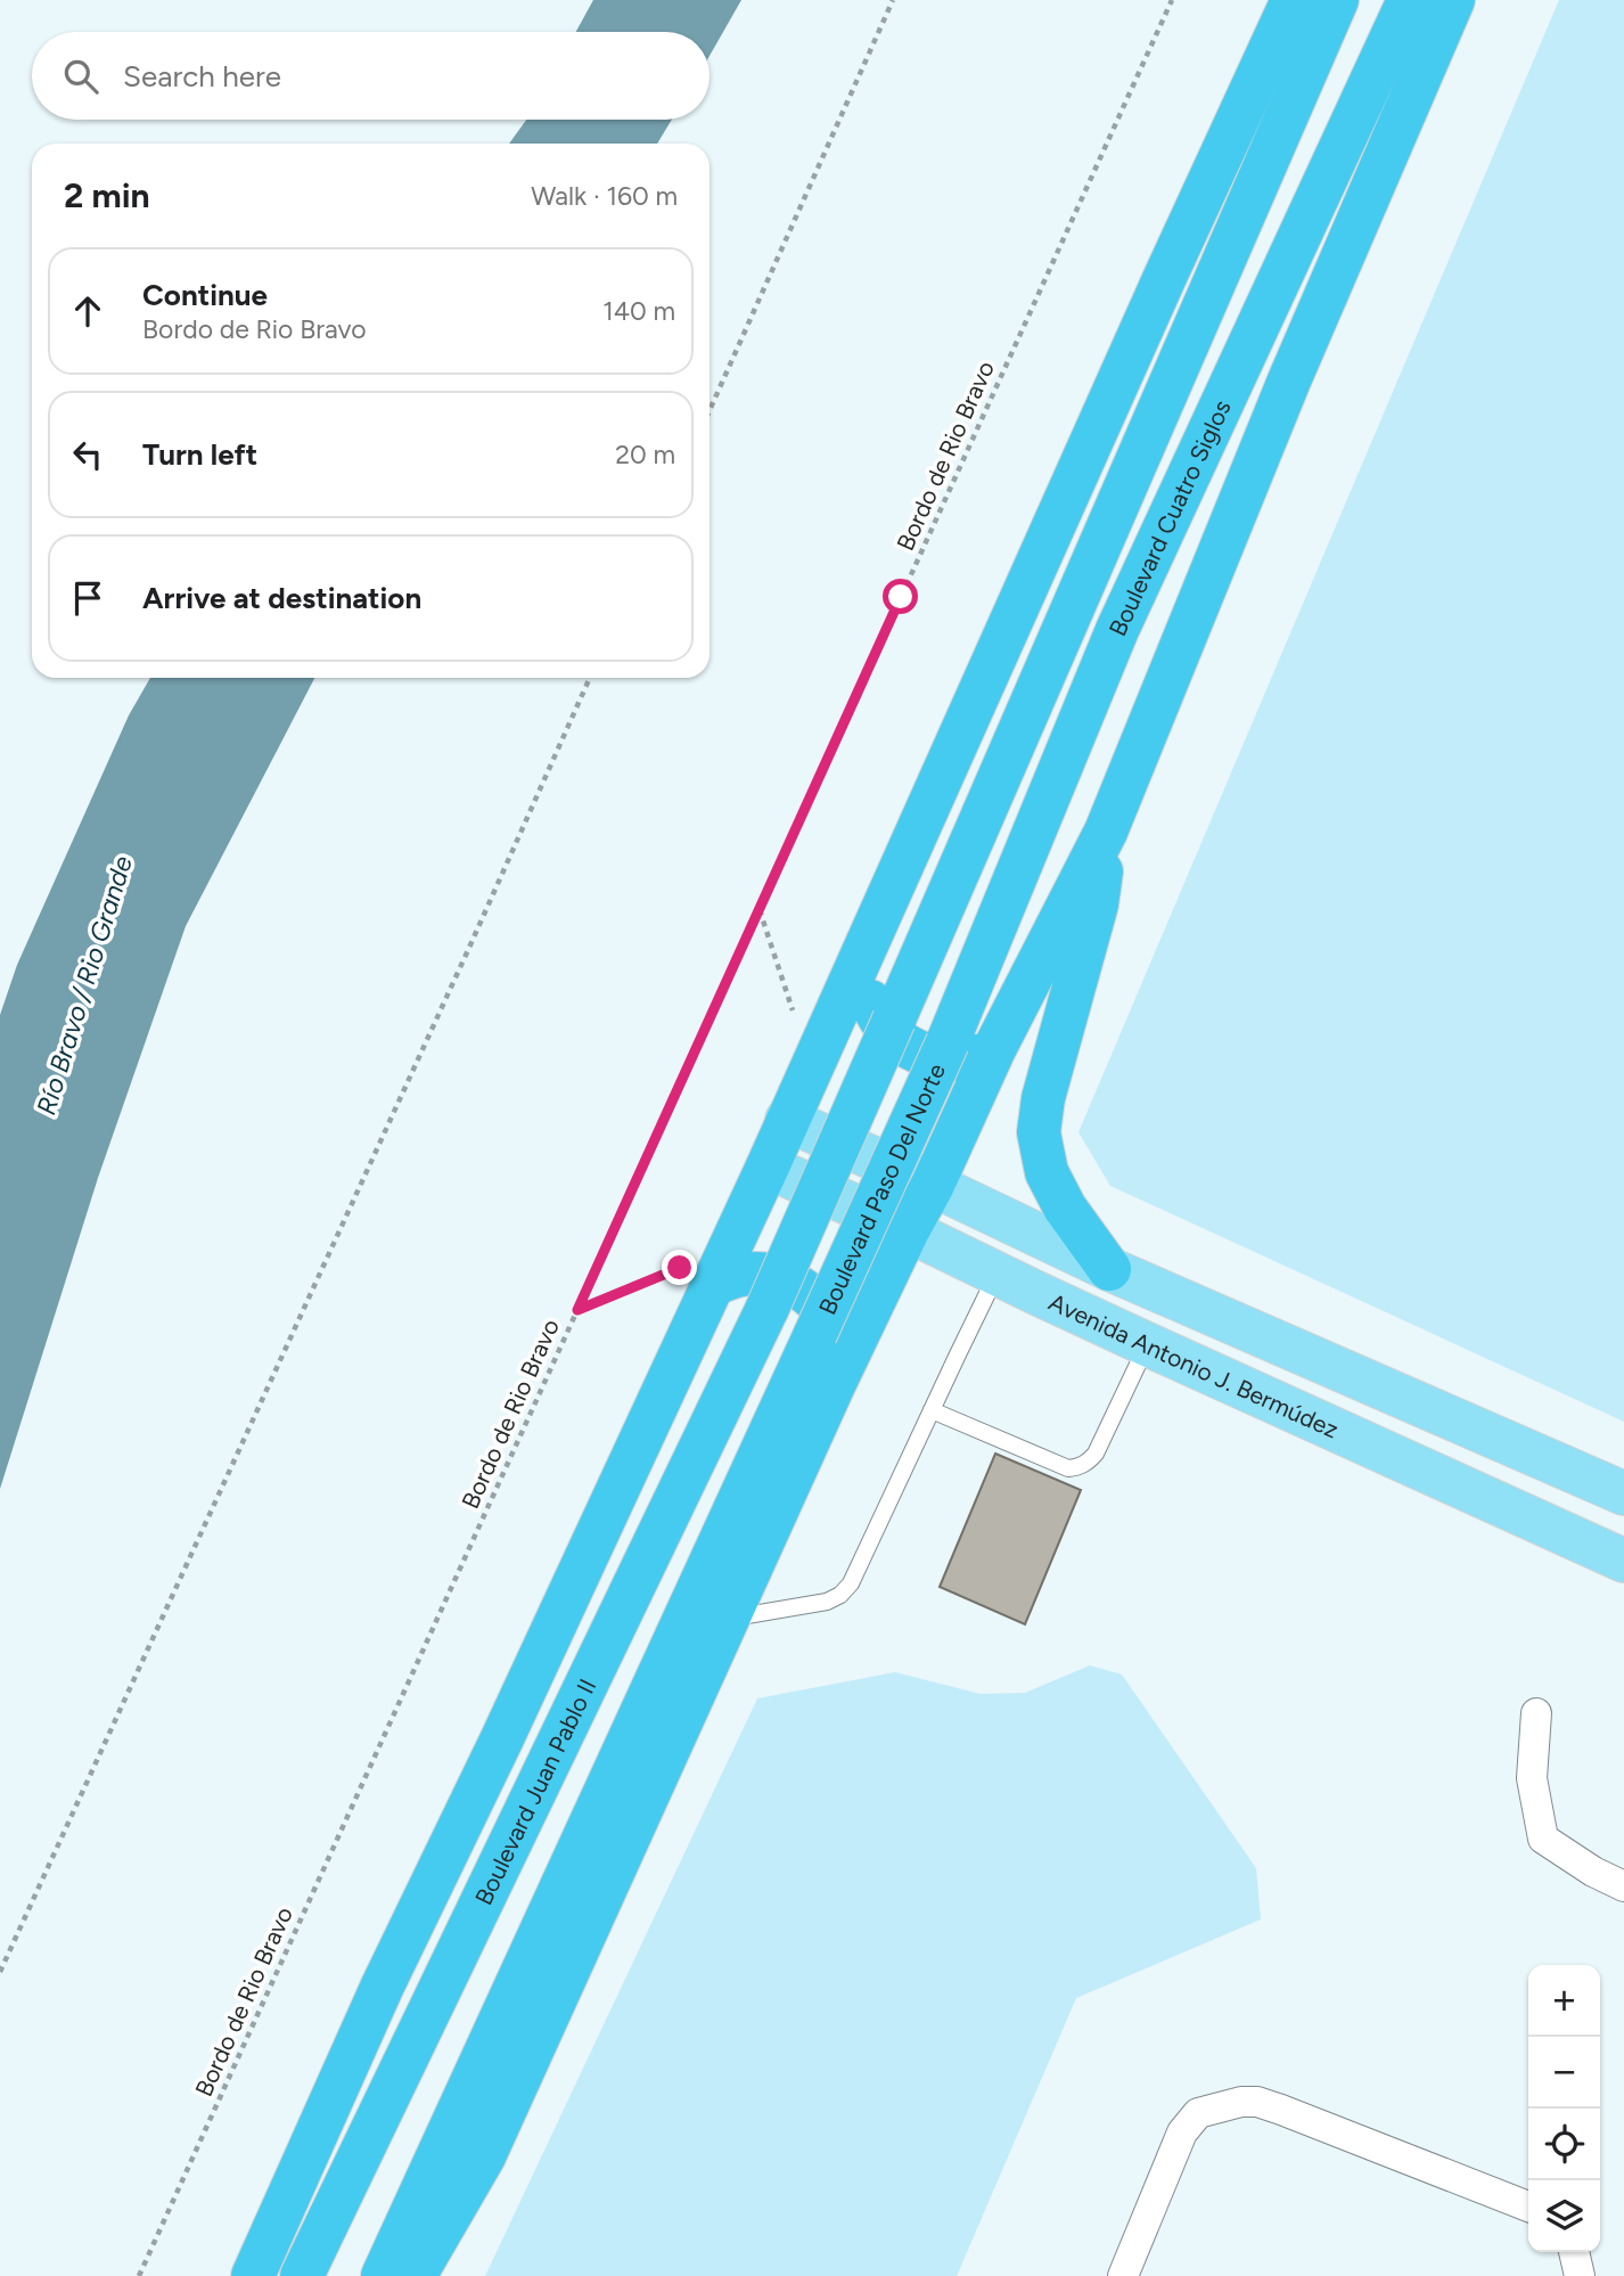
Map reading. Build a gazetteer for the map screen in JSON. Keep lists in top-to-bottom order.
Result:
{
  "streets": {
    "highway": ["Boulevard Cuatro Siglos", "Boulevard Paso Del Norte", "Boulevard Juan Pablo II"],
    "main road": ["Avenida Antonio J. Bermúdez"],
    "path": ["Bordo de Rio Bravo"]
  },
  "crossings": [
    ["Boulevard Cuatro Siglos", "Boulevard Paso Del Norte"],
    ["Boulevard Cuatro Siglos", "Boulevard Juan Pablo II"]
  ],
  "water": ["Río Bravo / Rio Grande"],
  "page": {
    "search": "Search here",
    "heading": ["2 min", "Walk · 160 m"],
    "list": [
      ["Continue", "Bordo de Rio Bravo", "140 m"],
      ["Turn left", "20 m"],
      "Arrive at destination"
    ],
    "map_buttons": ["+", "−"]
  }
}
